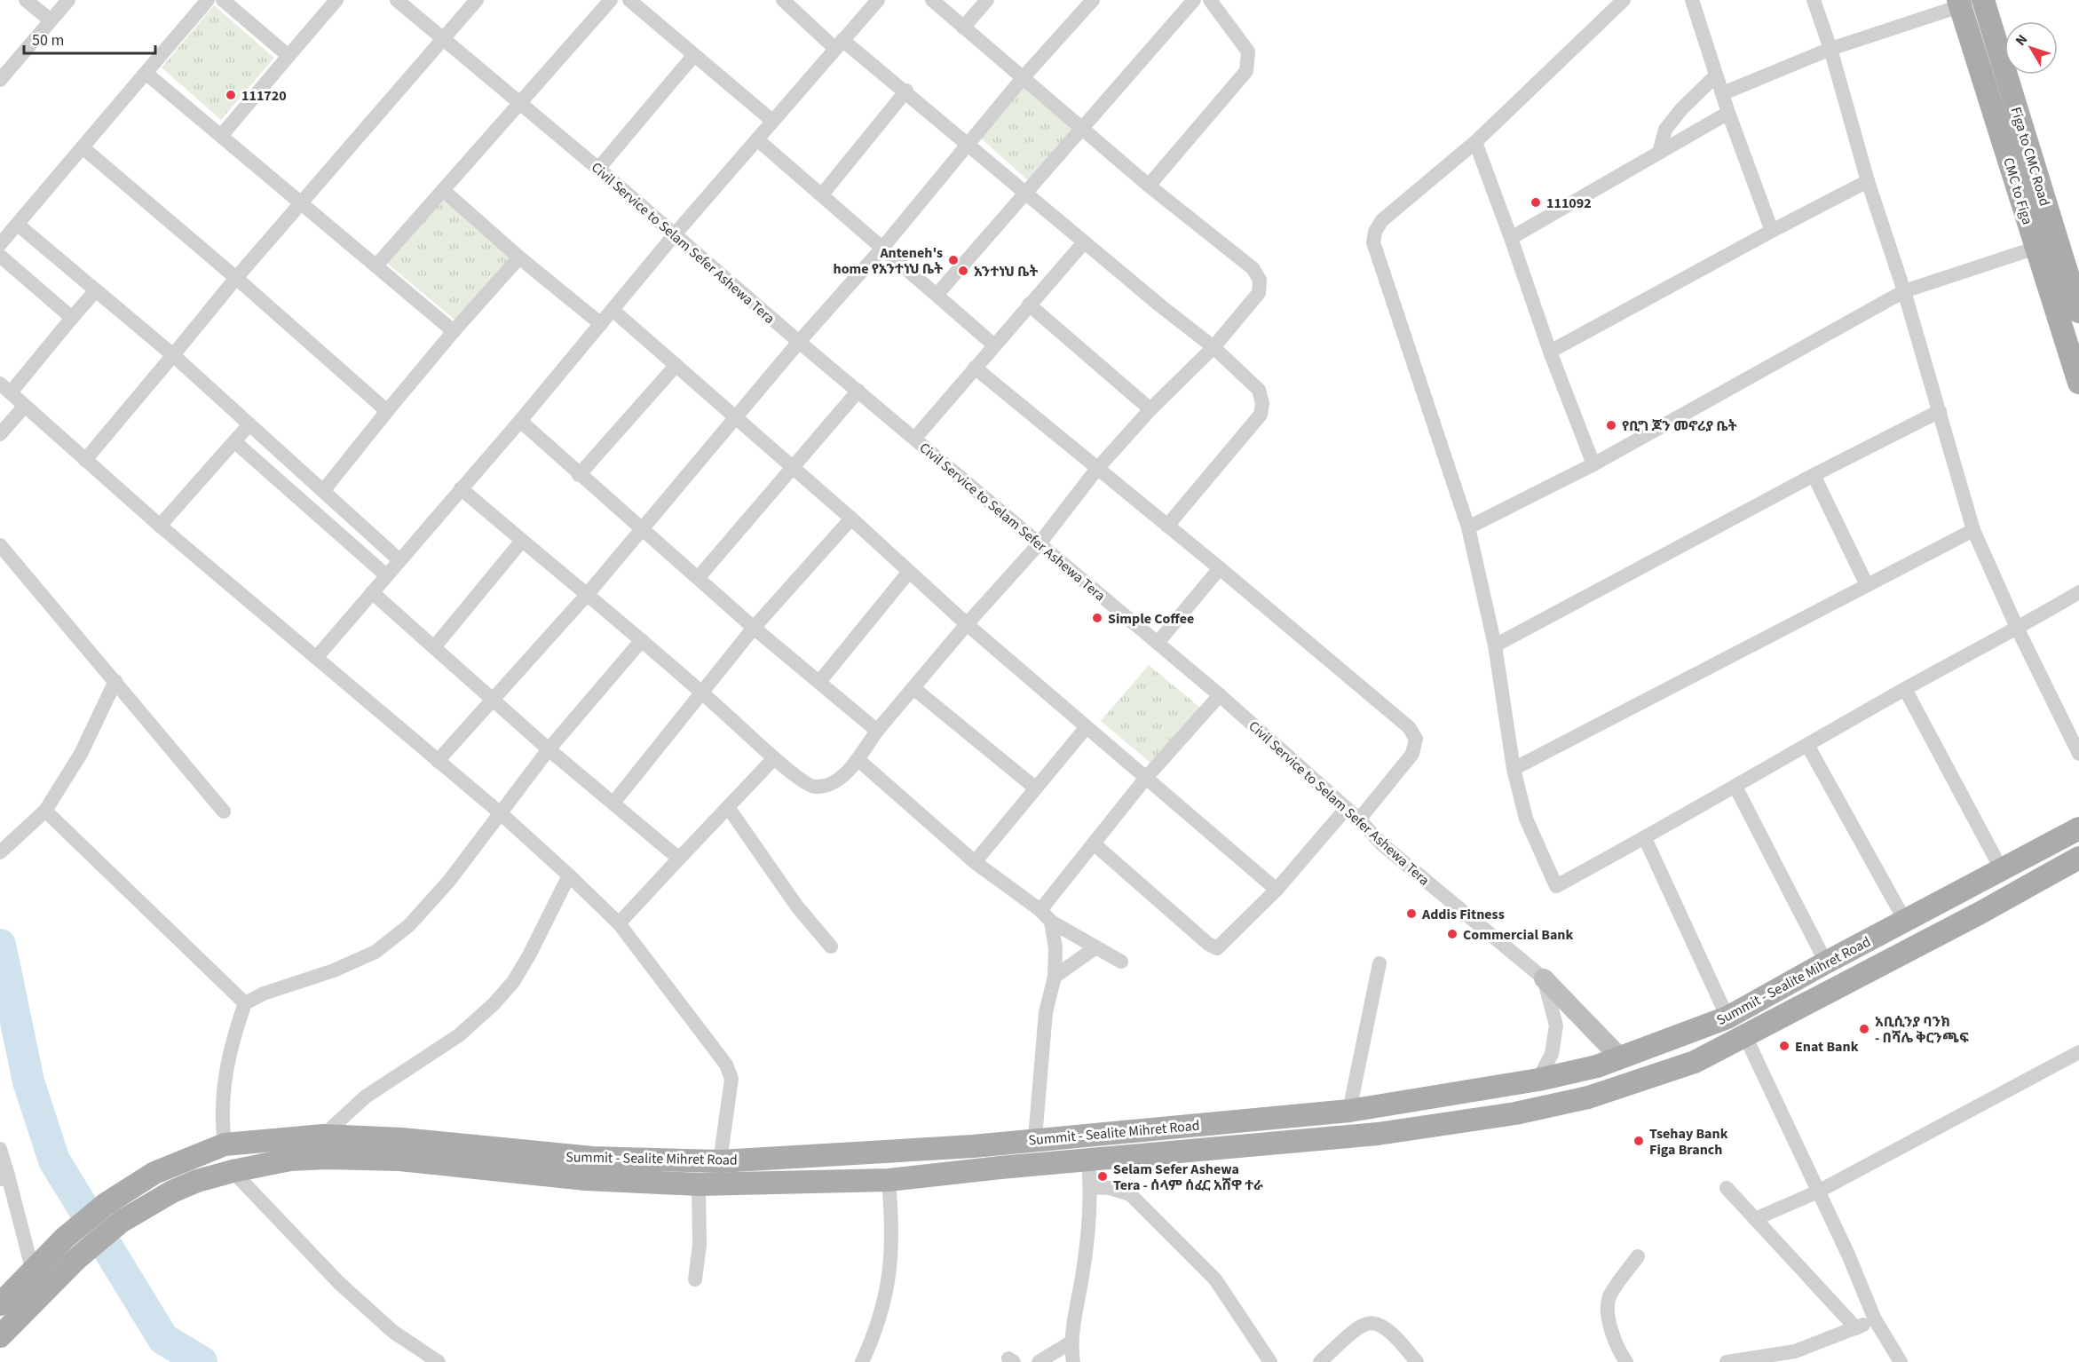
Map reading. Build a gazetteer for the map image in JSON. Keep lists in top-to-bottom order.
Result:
{
  "streets": {
    "main road": ["Figa to CMC Road", "CMC to Figa", "Summit - Sealite Mihret Road"],
    "street": ["Civil Service to Selam Sefer Ashewa Tera"]
  },
  "crossings": [
    ["Figa to CMC Road", "CMC to Figa"]
  ],
  "places": [
    "111720",
    "111092",
    "Anteneh's home የአንተነህ ቤት",
    "አንተነህ ቤት",
    "የቢግ ጆን መኖሪያ ቤት",
    "Simple Coffee",
    "Addis Fitness",
    "Commercial Bank",
    "አቢሲንያ ባንክ - በሻሌ ቅርንጫፍ",
    "Enat Bank",
    "Tsehay Bank Figa Branch",
    "Selam Sefer Ashewa Tera - ሰላም ሰፈር አሸዋ ተራ"
  ],
  "scale_bar": "50 m",
  "north": "top left"
}
